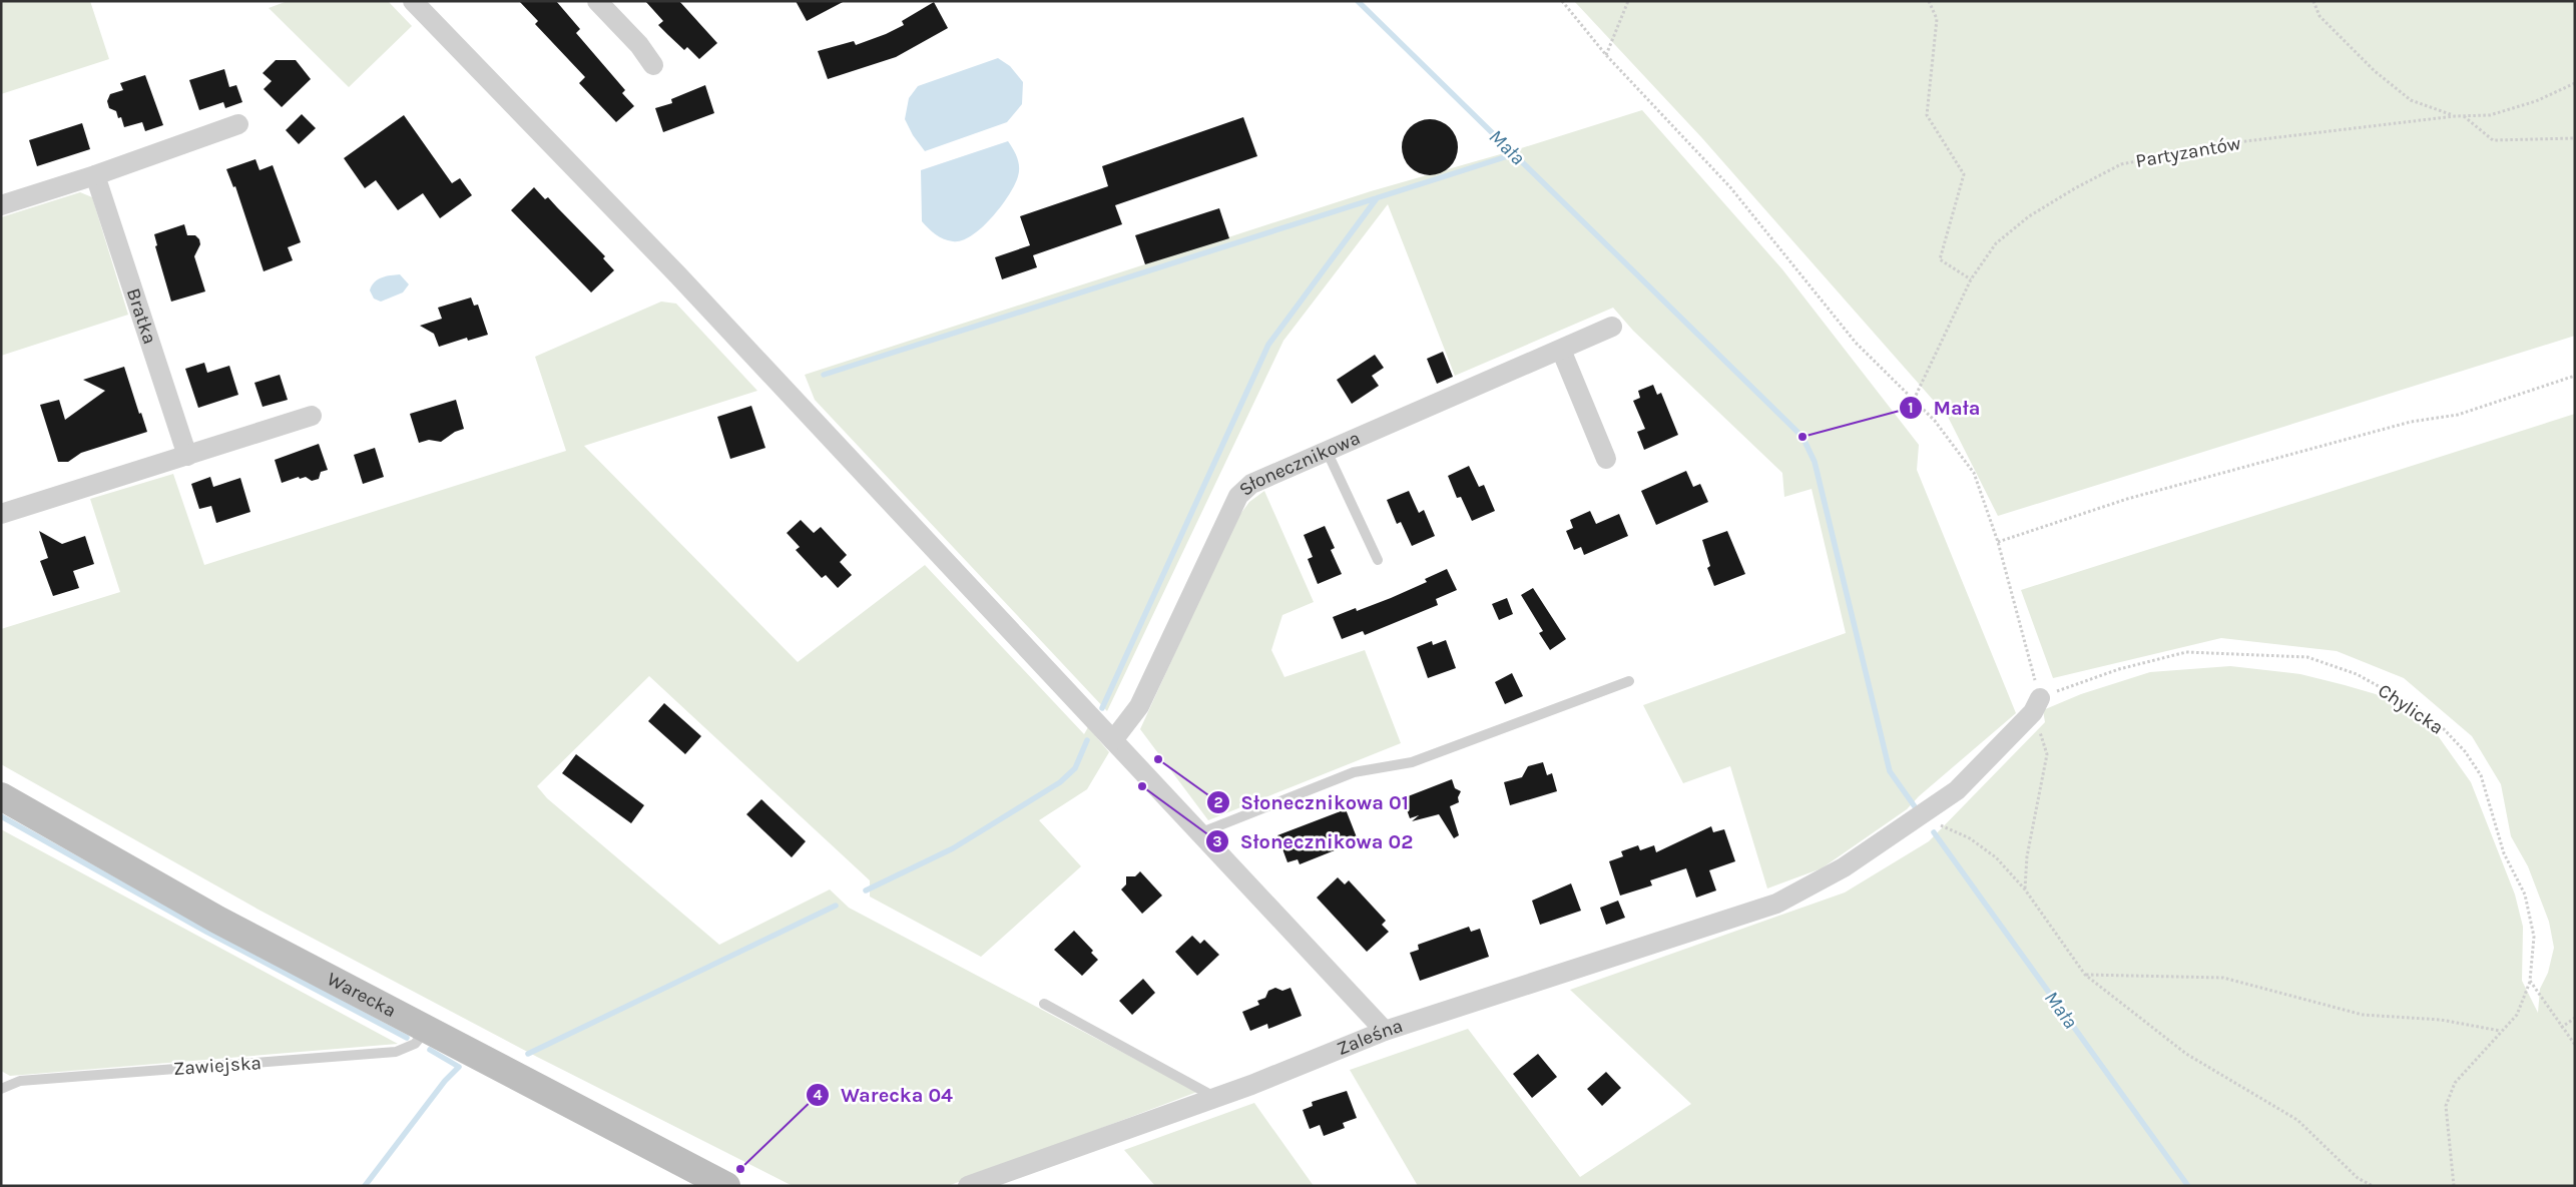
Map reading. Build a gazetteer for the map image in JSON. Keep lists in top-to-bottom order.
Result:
{
  "streets": {
    "street": [
      "Bratka",
      "Słonecznikowa",
      "Warecka",
      "Zaleśna"
    ],
    "lane": ["Zawiejska"],
    "path": ["Partyzantów", "Chylicka"]
  },
  "crossings": [
    ["Chylicka", "Zaleśna"],
    ["Warecka", "Zawiejska"]
  ],
  "water": ["Mała"],
  "places": [
    "Mała",
    "Słonecznikowa 01",
    "Słonecznikowa 02",
    "Warecka 04"
  ]
}
